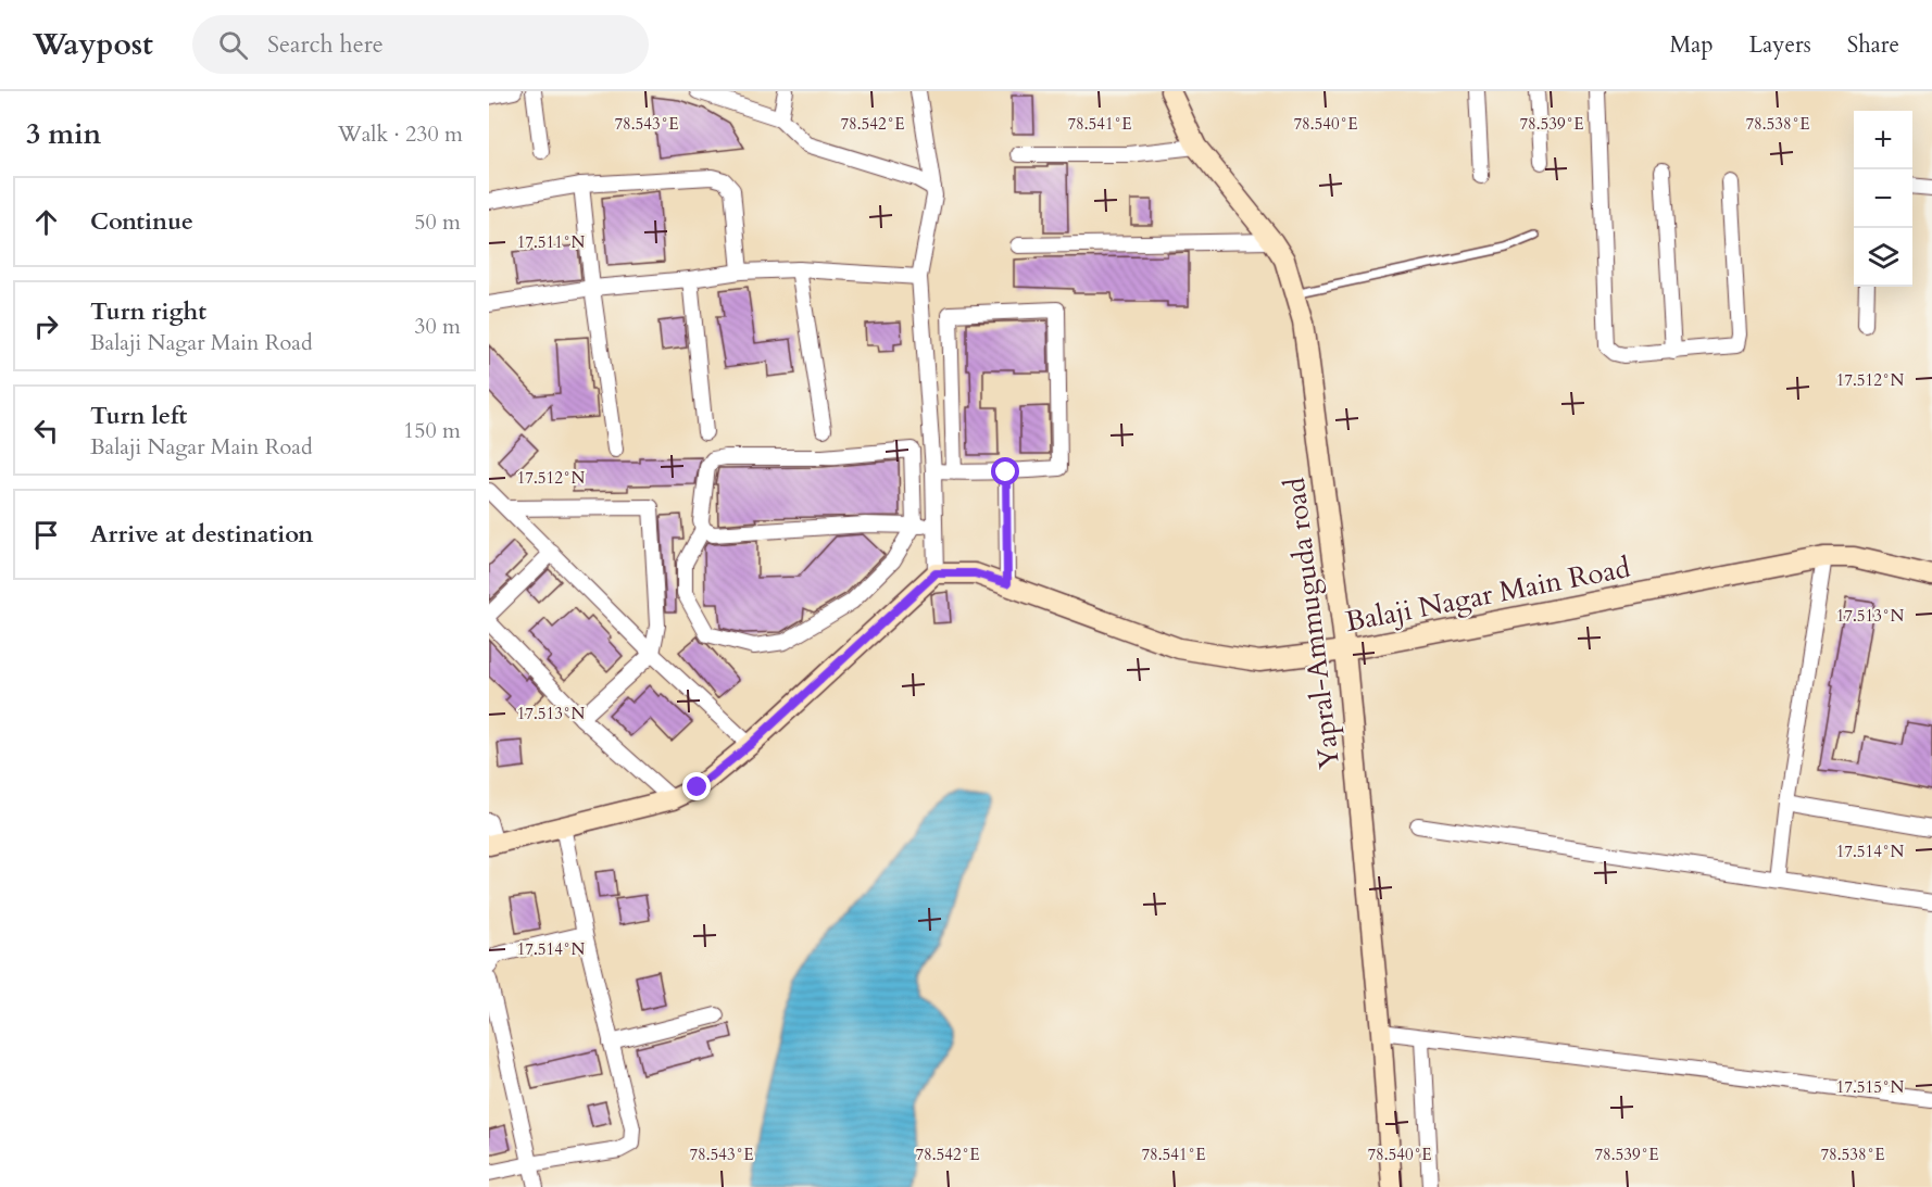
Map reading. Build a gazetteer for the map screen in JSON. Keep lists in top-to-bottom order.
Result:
{
  "streets": {
    "street": ["Balaji Nagar Main Road", "Yapral-Ammuguda road"]
  },
  "crossings": [
    ["Balaji Nagar Main Road", "Yapral-Ammuguda road"]
  ],
  "page": {
    "header": "Waypost",
    "search": "Search here",
    "nav": ["Map", "Layers", "Share"],
    "heading": ["3 min", "Walk · 230 m"],
    "map_buttons": ["+", "−"],
    "list": [
      ["Continue", "50 m"],
      ["Turn right", "Balaji Nagar Main Road", "30 m"],
      ["Turn left", "Balaji Nagar Main Road", "150 m"],
      "Arrive at destination"
    ]
  },
  "coordinates": [
    "78.543°E",
    "78.542°E",
    "78.541°E",
    "78.540°E",
    "78.539°E",
    "78.538°E",
    "17.511°N",
    "17.512°N",
    "17.513°N",
    "17.514°N",
    "17.515°N"
  ]
}
